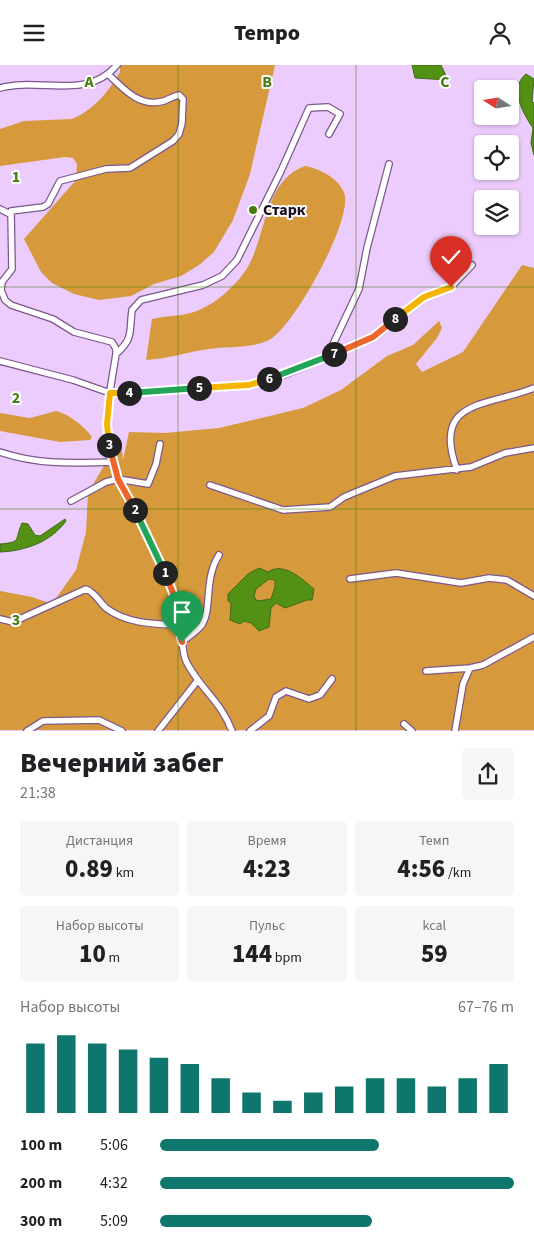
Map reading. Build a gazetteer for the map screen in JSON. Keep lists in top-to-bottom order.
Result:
{
  "places": ["Старк"],
  "north": "left",
  "page": {
    "header": "Tempo",
    "pins": [
      "8",
      "7",
      "6",
      "5",
      "4",
      "3",
      "2",
      "1"
    ],
    "heading": ["Вечерний забег", "21:38"],
    "stats": [
      ["Дистанция", "0.89 km"],
      ["Время", "4:23"],
      ["Темп", "4:56 /km"],
      ["Набор высоты", "10 m"],
      ["Пульс", "144 bpm"],
      ["kcal", "59"]
    ],
    "chart": ["Набор высоты", "67–76 m"],
    "list": [
      {
        "name": "100 m",
        "note": "5:06"
      },
      {
        "name": "200 m",
        "note": "4:32"
      },
      {
        "name": "300 m",
        "note": "5:09"
      }
    ]
  },
  "grid": {
    "columns": ["A", "B", "C"],
    "rows": ["1", "2", "3"]
  }
}
